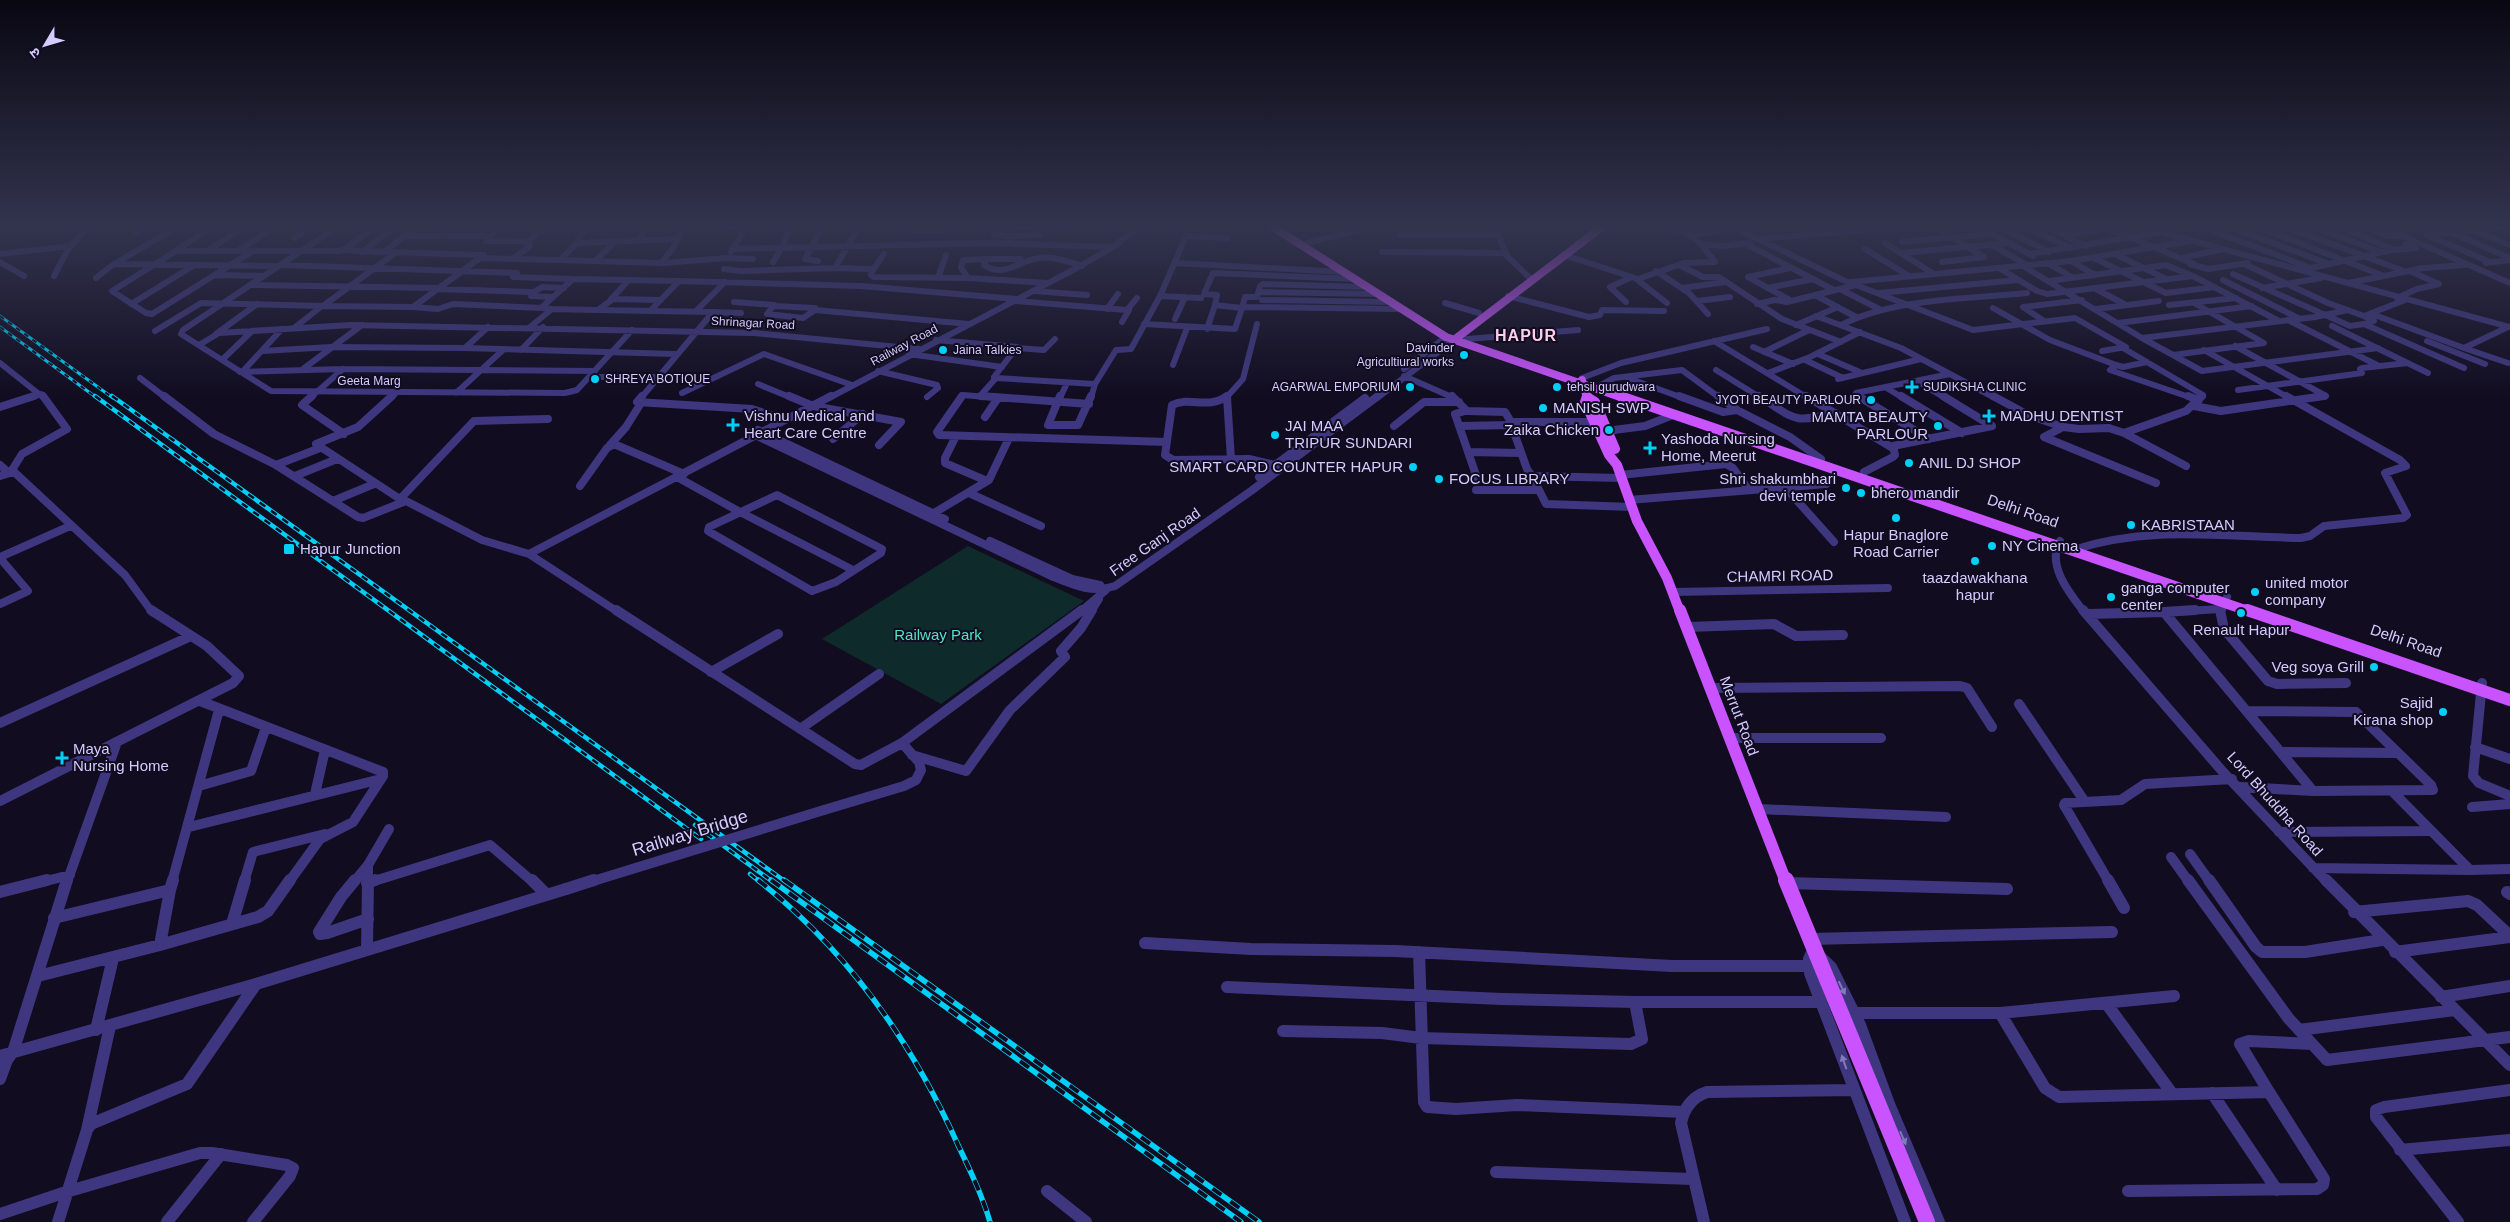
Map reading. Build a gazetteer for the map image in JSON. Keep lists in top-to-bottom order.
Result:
{
  "streets": {
    "main road": ["Delhi Road", "Merrut Road"],
    "street": [
      "Shrinagar Road",
      "Railway Road",
      "Geeta Marg",
      "Free Ganj Road",
      "CHAMRI ROAD",
      "Lord Bhuddha Road",
      "Railway Bridge"
    ]
  },
  "crossings": [
    ["Shrinagar Road", "Railway Road"],
    ["Shrinagar Road", "Geeta Marg"],
    ["Delhi Road", "Merrut Road"],
    ["Delhi Road", "Lord Bhuddha Road"],
    ["CHAMRI ROAD", "Merrut Road"]
  ],
  "districts": ["HAPUR"],
  "parks": ["Railway Park"],
  "places": {
    "other": [
      "Jaina Talkies",
      "Davinder Agricultiural works",
      "SHREYA BOTIQUE",
      "AGARWAL EMPORIUM",
      "tehsil gurudwara",
      "JYOTI BEAUTY PARLOUR",
      "MANISH SWP",
      "MAMTA BEAUTY PARLOUR",
      "Zaika Chicken",
      "JAI MAA TRIPUR SUNDARI",
      "ANIL DJ SHOP",
      "SMART CARD COUNTER HAPUR",
      "FOCUS LIBRARY",
      "Shri shakumbhari devi temple",
      "bhero mandir",
      "Hapur Bnaglore Road Carrier",
      "KABRISTAAN",
      "NY Cinema",
      "taazdawakhana hapur",
      "united motor company",
      "ganga computer center",
      "Renault Hapur",
      "Veg soya Grill",
      "Sajid Kirana shop"
    ],
    "health": [
      "SUDIKSHA CLINIC",
      "MADHU DENTIST",
      "Vishnu Medical and Heart Care Centre",
      "Yashoda Nursing Home, Meerut",
      "Maya Nursing Home"
    ],
    "transit": ["Hapur Junction"]
  },
  "north": "bottom left"
}
